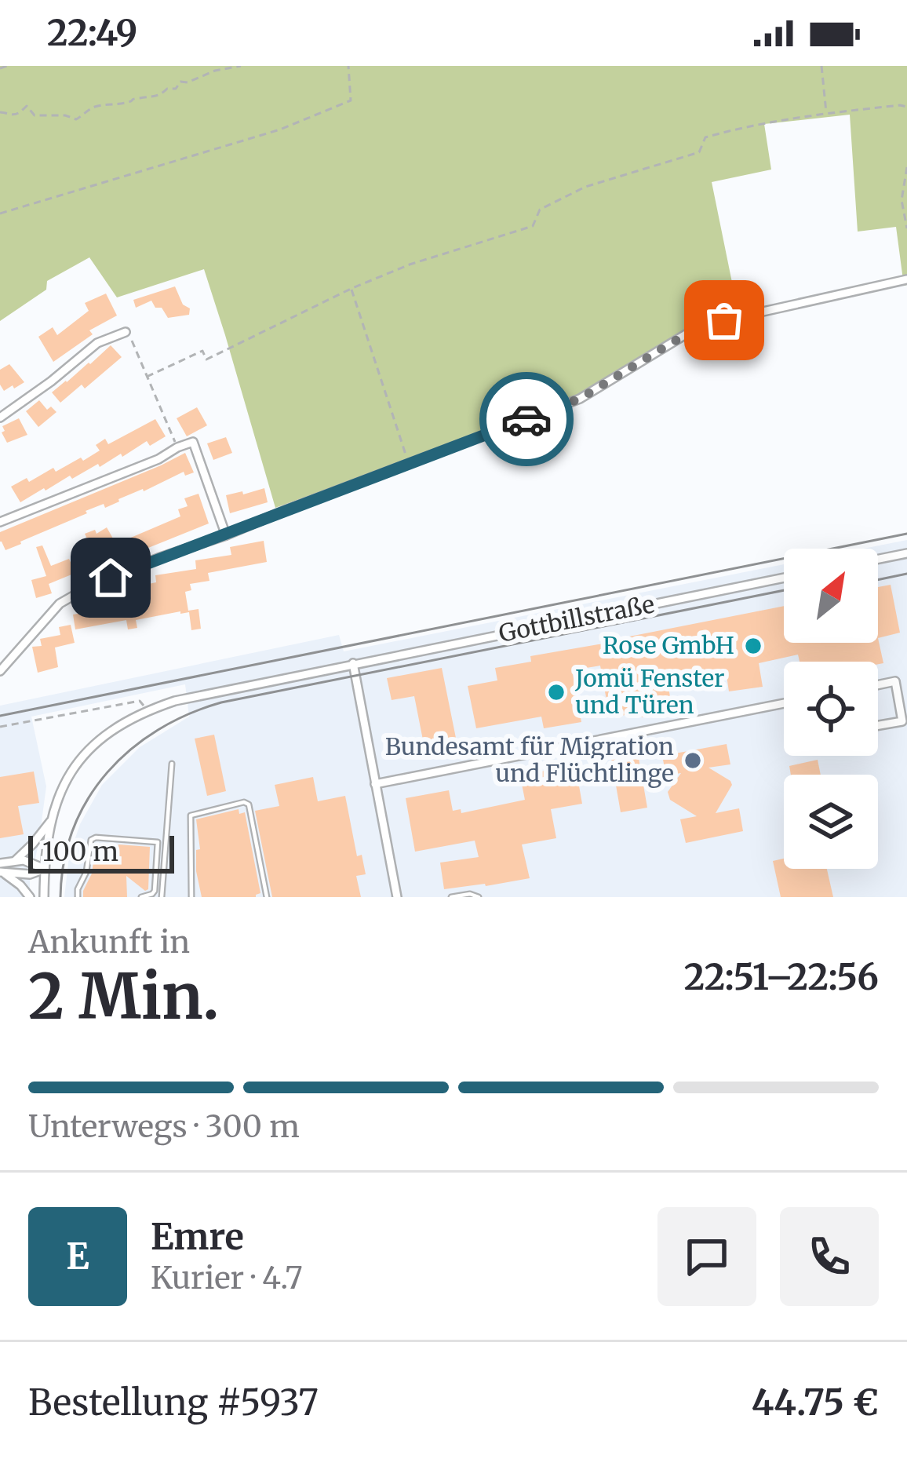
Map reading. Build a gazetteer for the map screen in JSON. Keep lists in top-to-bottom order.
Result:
{
  "streets": {
    "street": ["Gottbillstraße"]
  },
  "places": ["Rose GmbH", "Jomü Fenster und Türen", "Bundesamt für Migration und Flüchtlinge"],
  "scale_bar": "100 m",
  "north": "top right",
  "page": {
    "status": "22:49",
    "scale": "100 m",
    "heading": ["2 Min.", "Ankunft in", "22:51–22:56"],
    "panel": [
      "Emre",
      "Kurier · 4.7",
      "Bestellung #5937",
      "44.75 €"
    ],
    "bar": "Unterwegs · 300 m",
    "round": "E"
  }
}
